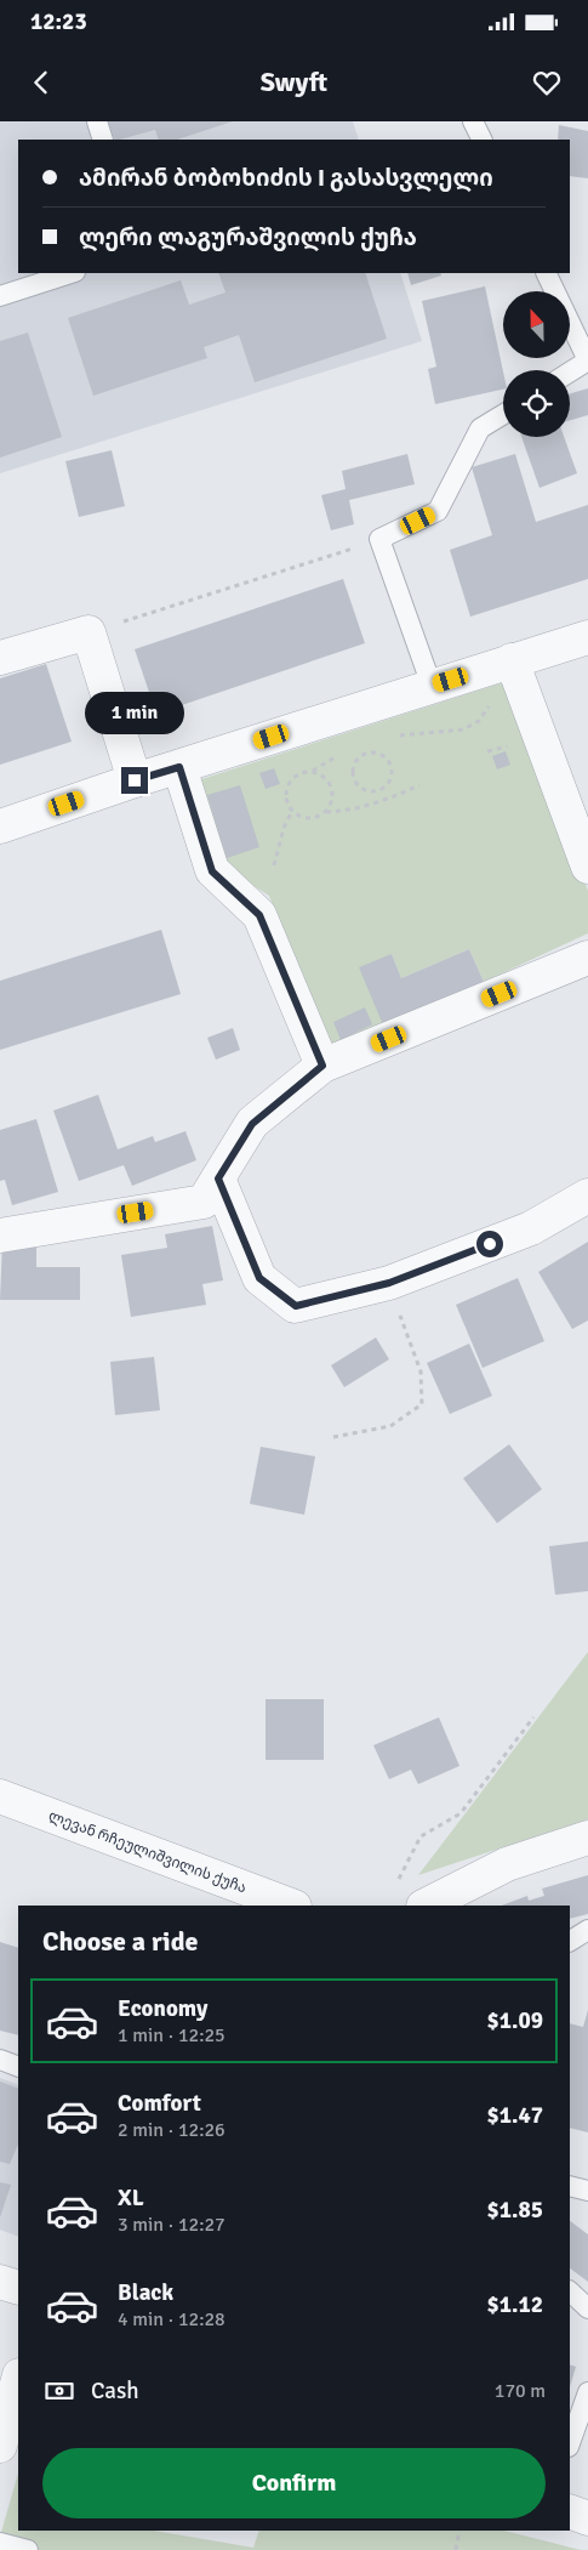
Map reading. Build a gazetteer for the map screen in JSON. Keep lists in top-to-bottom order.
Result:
{
  "streets": {
    "street": ["ლევან რჩეულიშვილის ქუჩა"]
  },
  "north": "top",
  "page": {
    "status": "12:23",
    "header": "Swyft",
    "banner": ["ამირან ბობოხიძის I გასასვლელი", "ლერი ლაგურაშვილის ქუჩა"],
    "bubble": "1 min",
    "heading": "Choose a ride",
    "list": [
      {
        "name": "Economy",
        "note": "1 min · 12:25",
        "value": "$1.09"
      },
      {
        "name": "Comfort",
        "note": "2 min · 12:26",
        "value": "$1.47"
      },
      {
        "name": "XL",
        "note": "3 min · 12:27",
        "value": "$1.85"
      },
      {
        "name": "Black",
        "note": "4 min · 12:28",
        "value": "$1.12"
      }
    ],
    "pay": ["Cash", "170 m"],
    "buttons": "Confirm"
  }
}
